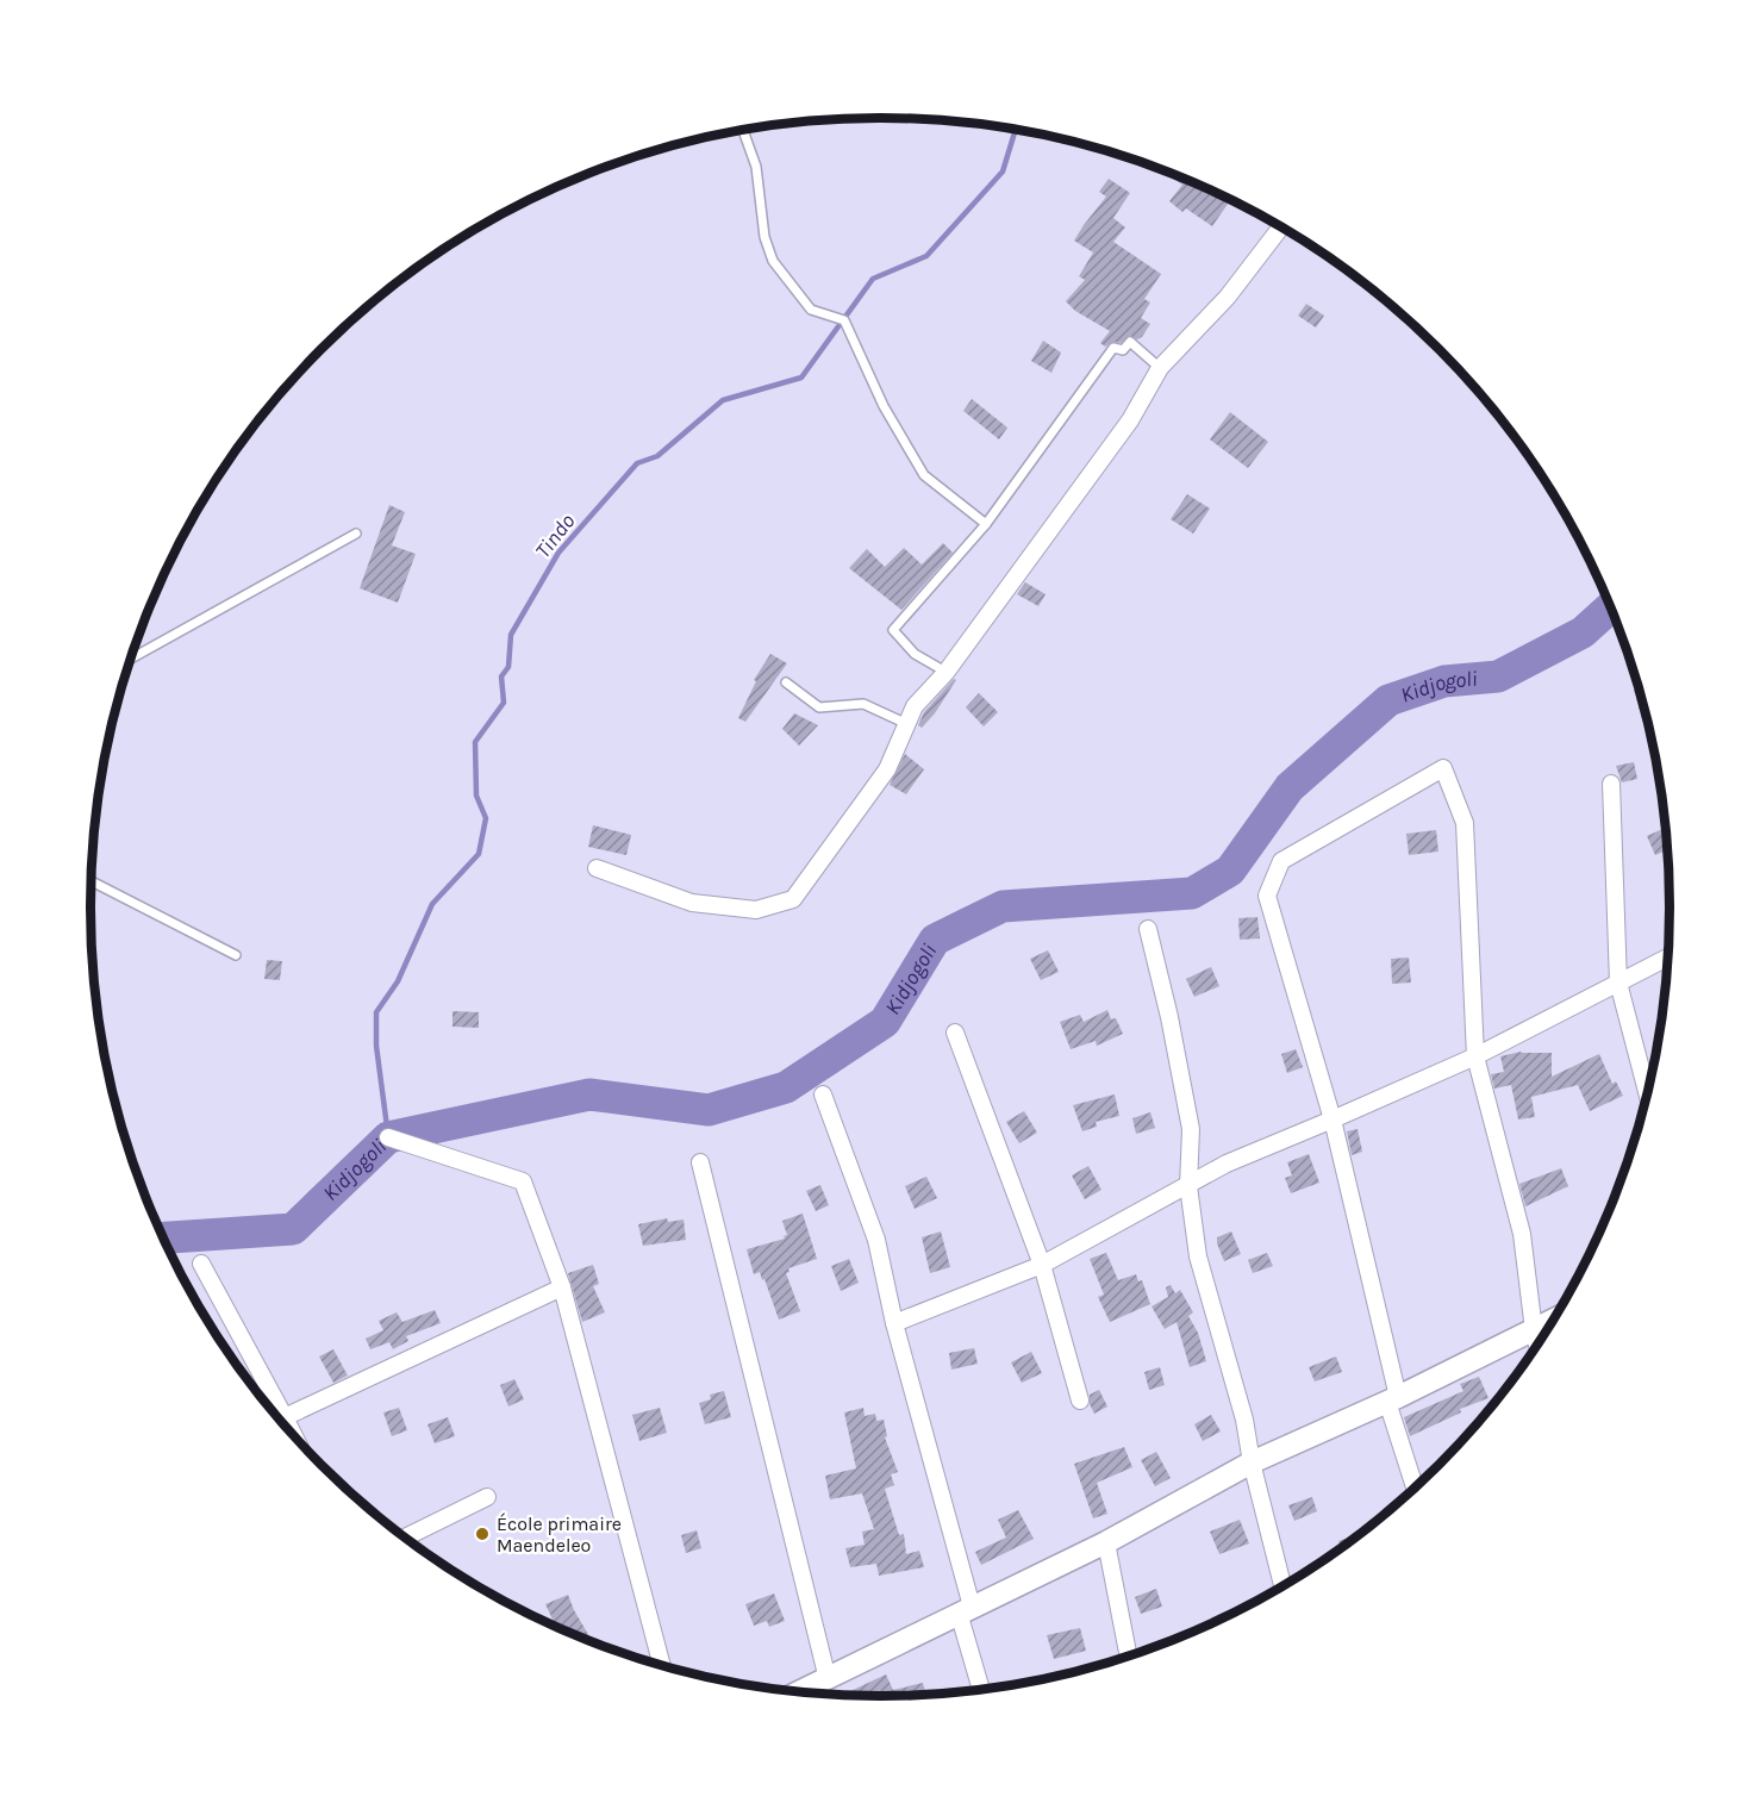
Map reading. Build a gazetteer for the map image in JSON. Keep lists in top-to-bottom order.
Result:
{
  "water": ["Tindo", "Kidjogoli"],
  "places": ["École primaire Maendeleo"]
}
